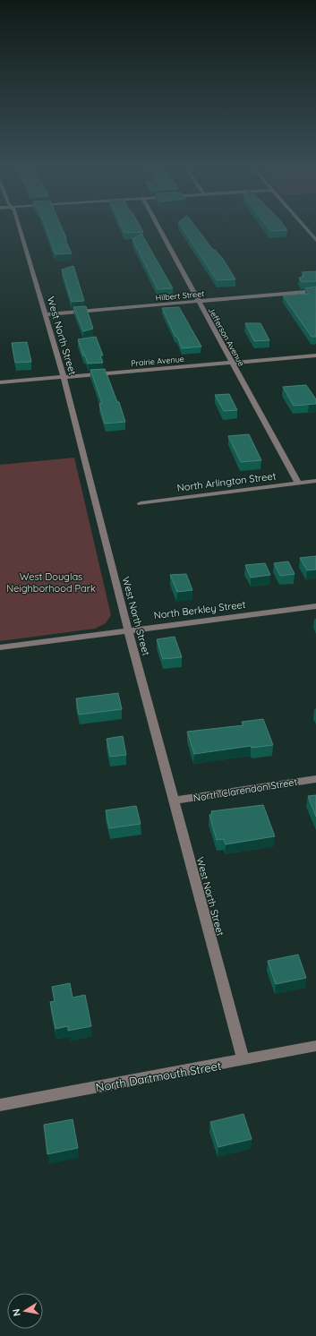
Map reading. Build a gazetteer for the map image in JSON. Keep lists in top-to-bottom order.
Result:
{
  "streets": {
    "street": [
      "Hilbert Street",
      "West North Street",
      "Jefferson Avenue",
      "Prairie Avenue",
      "North Arlington Street",
      "North Berkley Street",
      "North Clarendon Street",
      "North Dartmouth Street"
    ]
  },
  "crossings": [
    ["Hilbert Street", "West North Street"],
    ["Hilbert Street", "Jefferson Avenue"],
    ["West North Street", "Prairie Avenue"],
    ["West North Street", "North Berkley Street"],
    ["West North Street", "North Clarendon Street"],
    ["West North Street", "North Dartmouth Street"],
    ["Jefferson Avenue", "Prairie Avenue"],
    ["Jefferson Avenue", "North Arlington Street"]
  ],
  "parks": ["West Douglas Neighborhood Park"],
  "north": "left"
}
